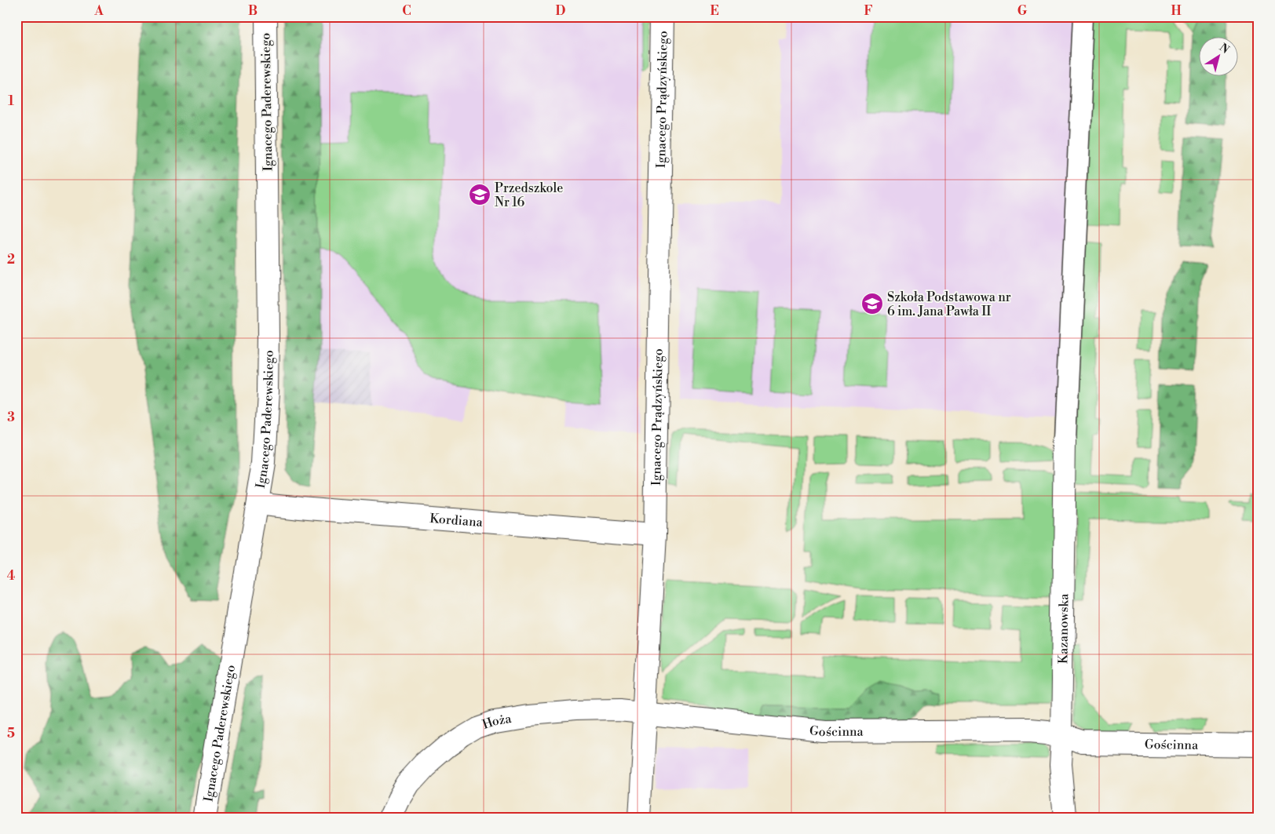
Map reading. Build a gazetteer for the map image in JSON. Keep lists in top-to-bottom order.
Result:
{
  "streets": {
    "street": [
      "Ignacego Prądzyńskiego",
      "Ignacego Paderewskiego",
      "Kordiana",
      "Kazanowska",
      "Hoża",
      "Gościnna"
    ]
  },
  "crossings": [
    ["Ignacego Prądzyńskiego", "Kordiana"],
    ["Ignacego Prądzyńskiego", "Hoża"],
    ["Ignacego Prądzyńskiego", "Gościnna"],
    ["Ignacego Paderewskiego", "Kordiana"],
    ["Kazanowska", "Gościnna"],
    ["Hoża", "Gościnna"]
  ],
  "places": {
    "school or university": ["Przedszkole Nr 16", "Szkoła Podstawowa nr 6 im. Jana Pawła II"]
  },
  "north": "top right",
  "grid": {
    "columns": [
      "A",
      "B",
      "C",
      "D",
      "E",
      "F",
      "G",
      "H"
    ],
    "rows": [
      "1",
      "2",
      "3",
      "4",
      "5"
    ]
  }
}
